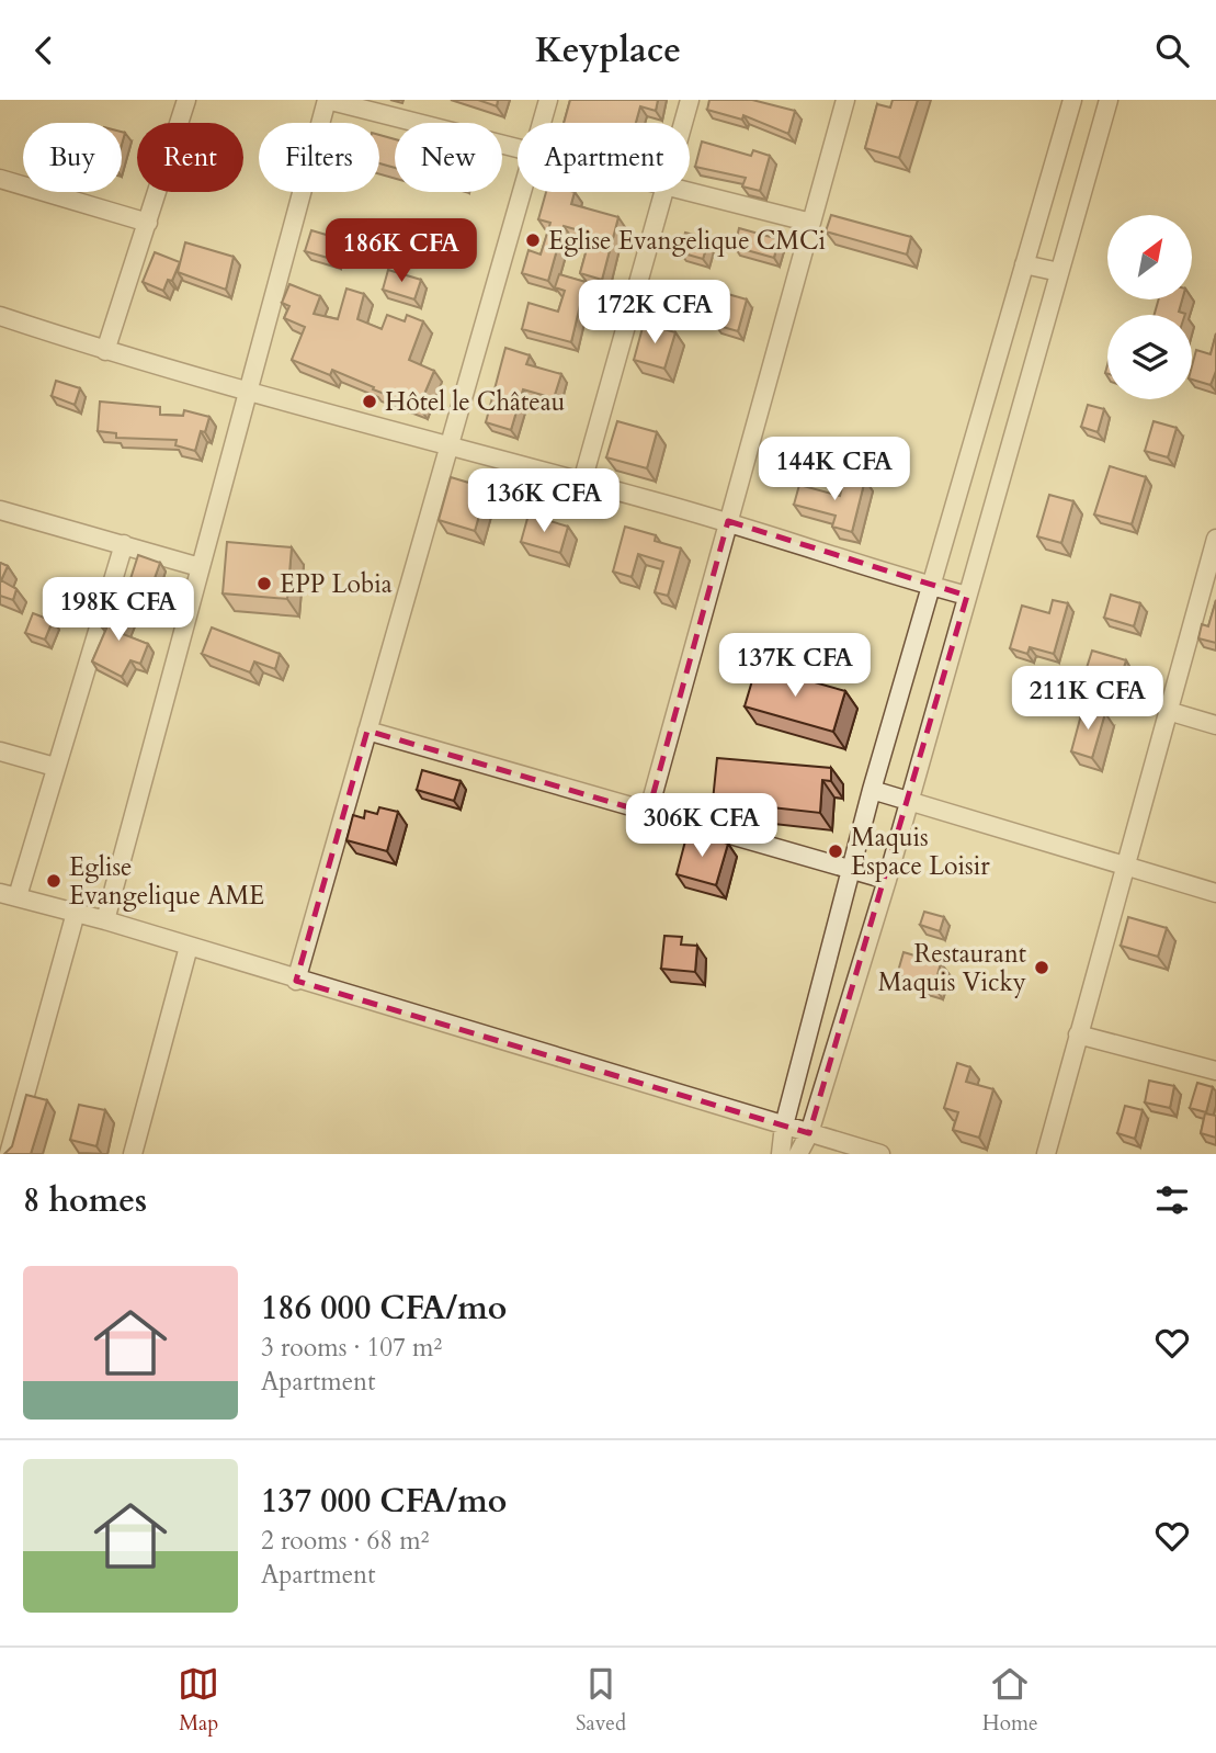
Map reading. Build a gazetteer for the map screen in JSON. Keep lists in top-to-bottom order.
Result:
{
  "places": [
    "Eglise Evangelique CMCi",
    "Hôtel le Château",
    "EPP Lobia",
    "Maquis Espace Loisir",
    "Eglise Evangelique AME",
    "Restaurant Maquis Vicky"
  ],
  "north": "top right",
  "page": {
    "header": "Keyplace",
    "chip": [
      "Buy",
      "Rent",
      "Filters",
      "New",
      "Apartment"
    ],
    "price": [
      "186K CFA",
      "172K CFA",
      "144K CFA",
      "136K CFA",
      "198K CFA",
      "137K CFA",
      "211K CFA",
      "306K CFA"
    ],
    "heading": "8 homes",
    "list": [
      {
        "name": "186 000 CFA/mo",
        "note": "3 rooms · 107 m² · Apartment"
      },
      {
        "name": "137 000 CFA/mo",
        "note": "2 rooms · 68 m² · Apartment"
      }
    ],
    "tabs": ["Map", "Saved", "Home"]
  }
}
